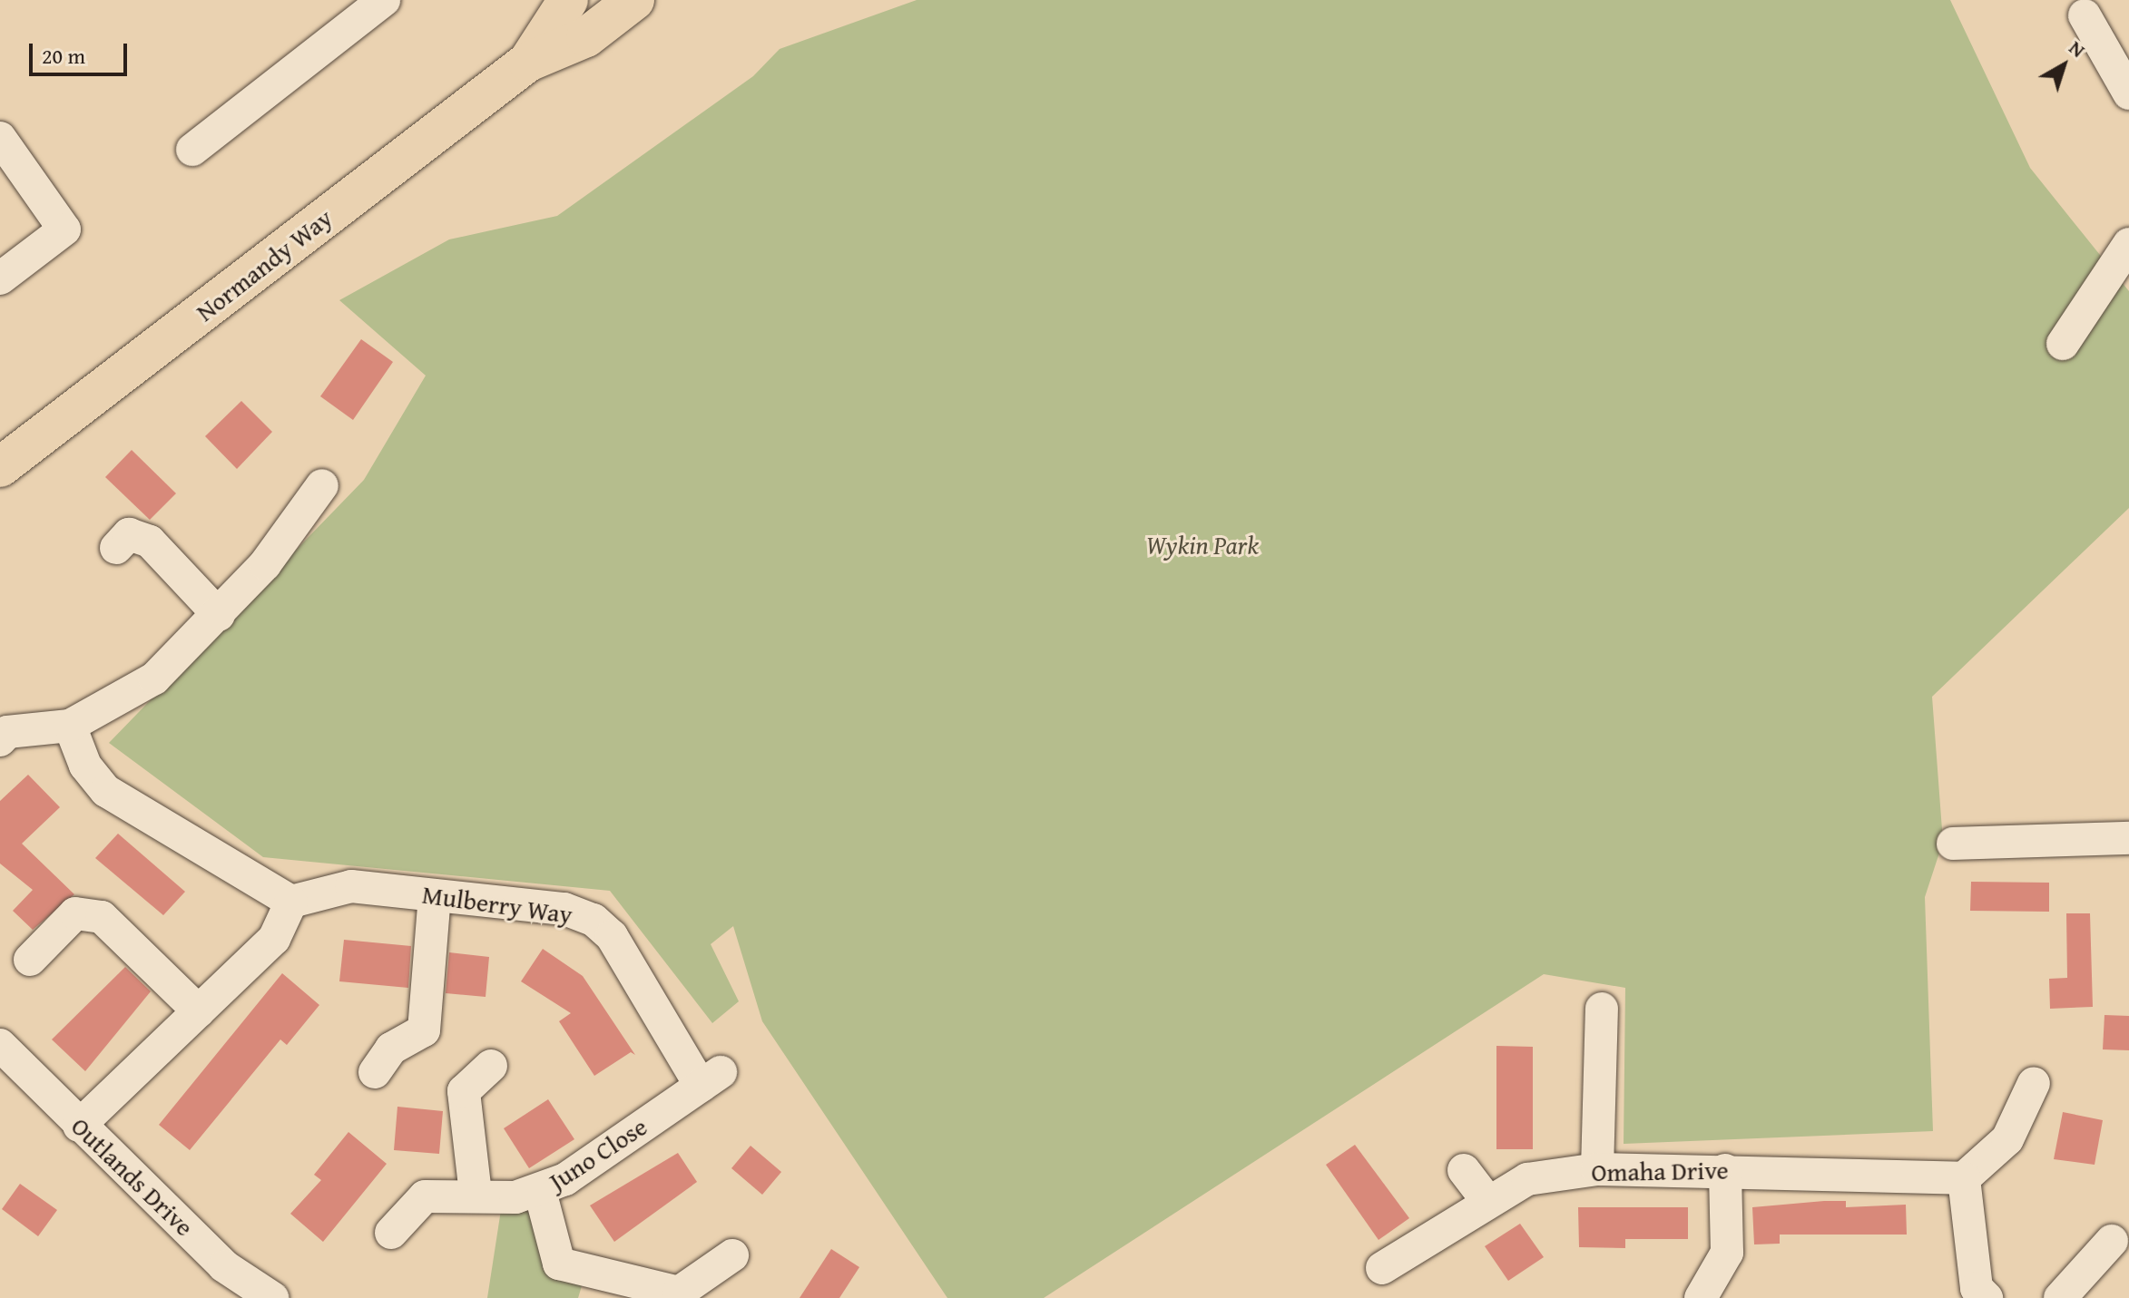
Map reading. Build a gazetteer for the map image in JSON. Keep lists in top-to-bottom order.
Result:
{
  "streets": {
    "main road": ["Normandy Way"],
    "street": [
      "Mulberry Way",
      "Juno Close",
      "Omaha Drive",
      "Outlands Drive"
    ]
  },
  "crossings": [
    ["Mulberry Way", "Juno Close"]
  ],
  "parks": ["Wykin Park"],
  "scale_bar": "20 m",
  "north": "top right"
}
